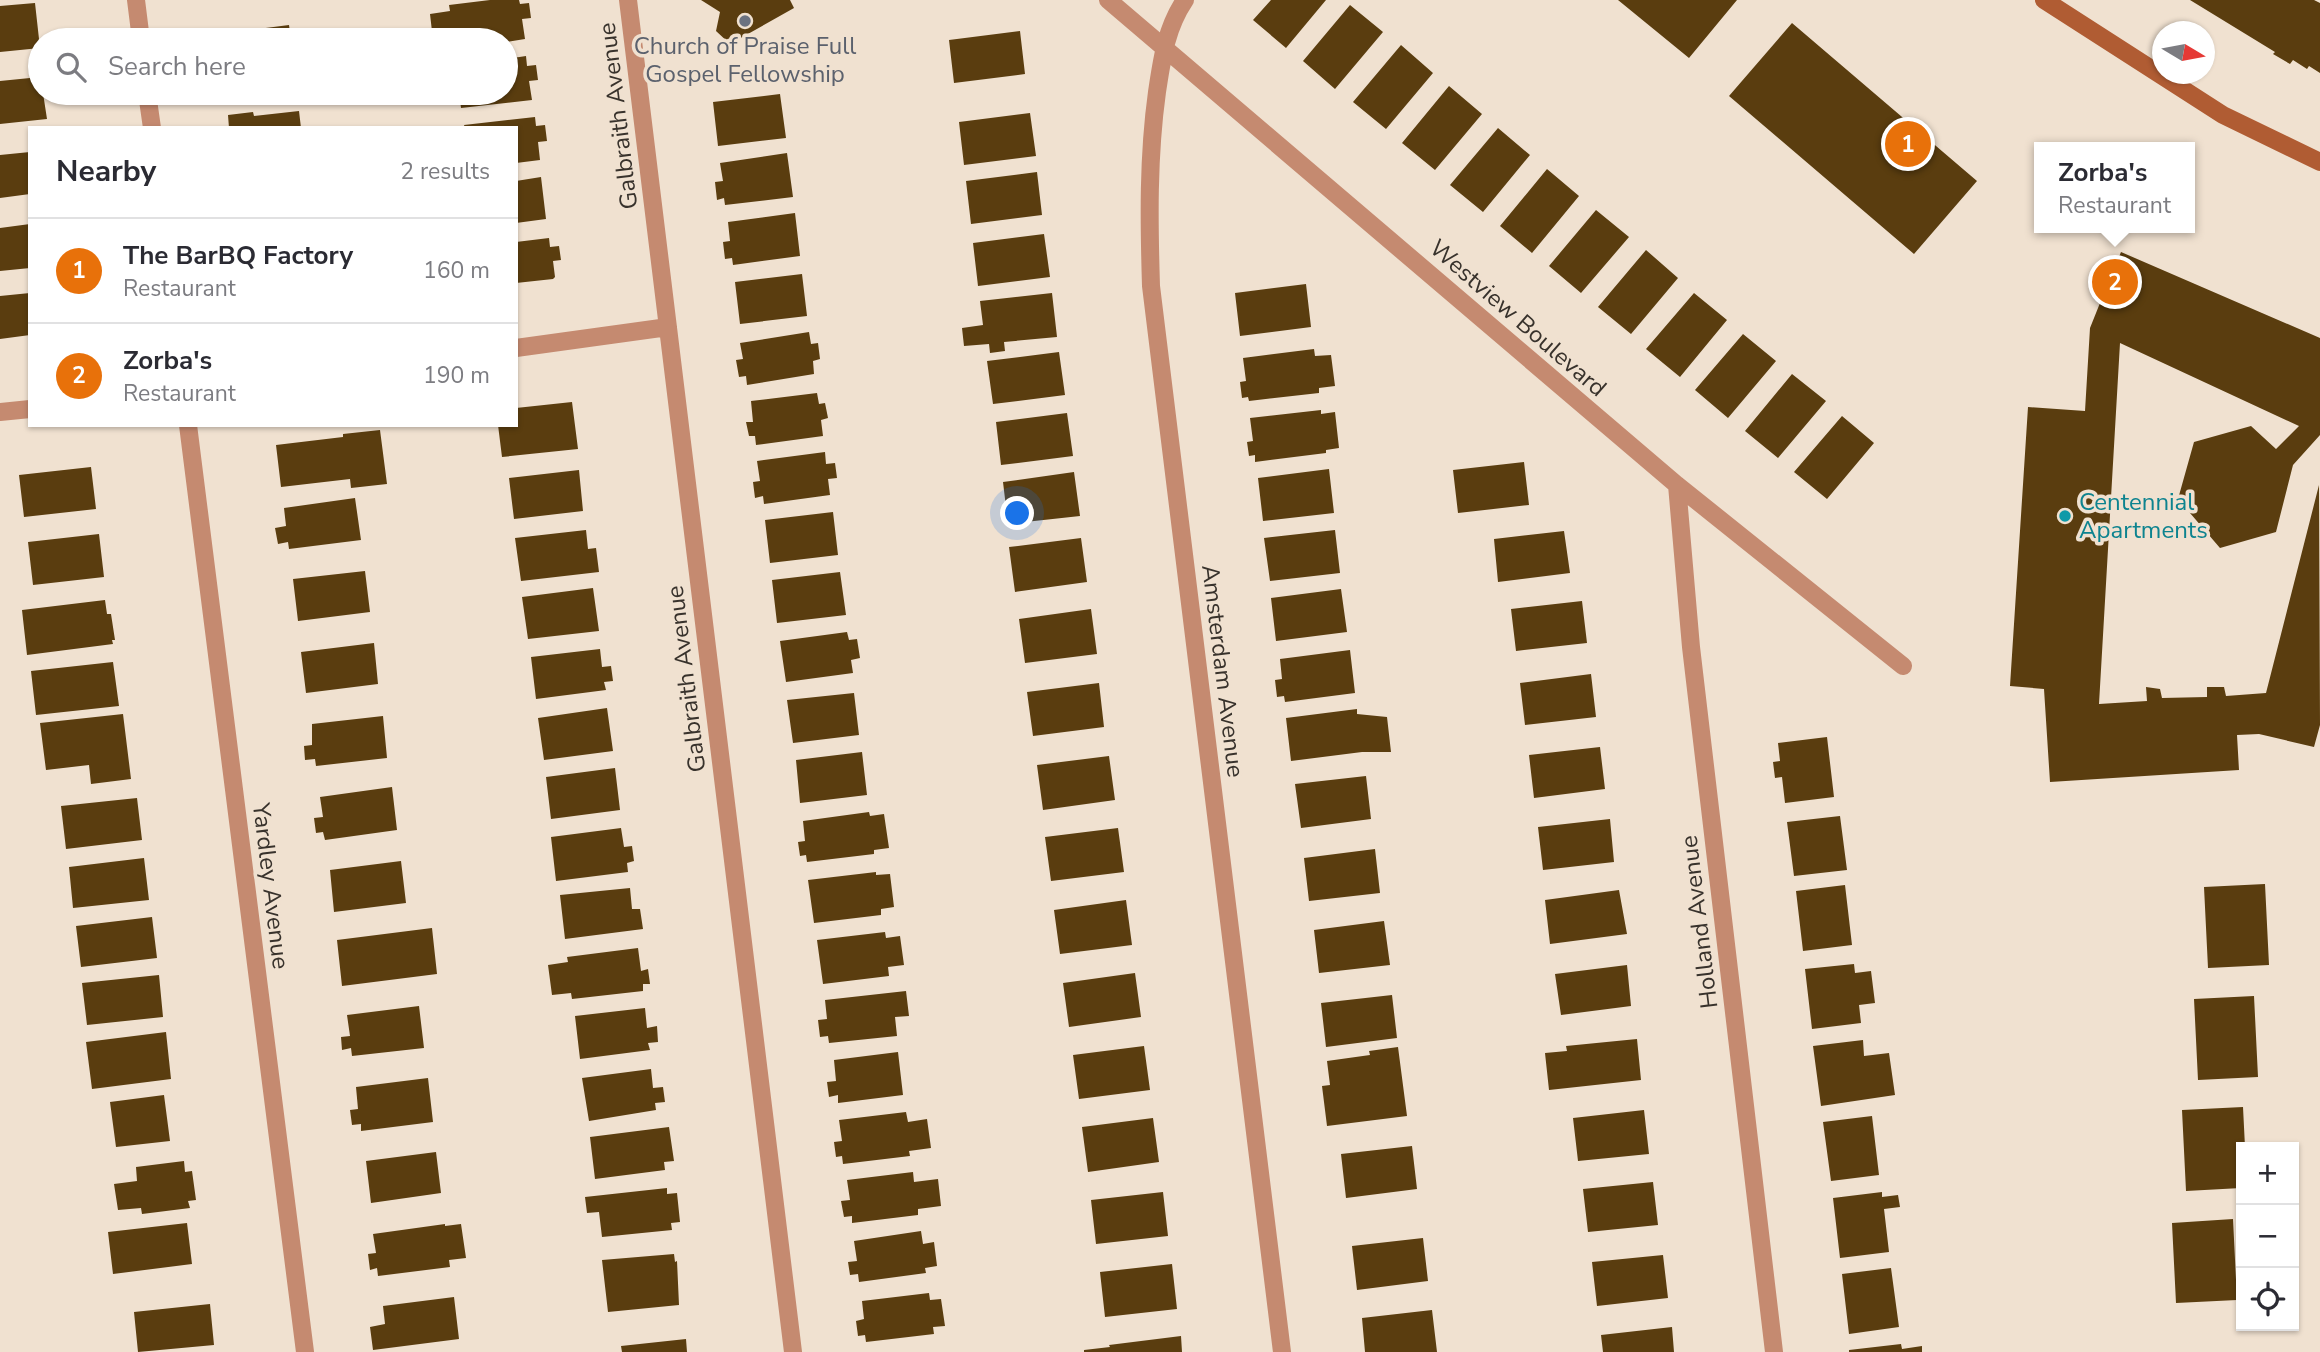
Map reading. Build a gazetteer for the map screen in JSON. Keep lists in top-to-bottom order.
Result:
{
  "streets": {
    "street": [
      "Galbraith Avenue",
      "Westview Boulevard",
      "Amsterdam Avenue",
      "Yardley Avenue",
      "Holland Avenue"
    ]
  },
  "crossings": [
    ["Westview Boulevard", "Amsterdam Avenue"],
    ["Westview Boulevard", "Holland Avenue"]
  ],
  "places": ["Church of Praise Full Gospel Fellowship", "Centennial Apartments"],
  "north": "right",
  "page": {
    "search": "Search here",
    "pins": ["1", "2"],
    "heading": ["Nearby", "2 results"],
    "popup": ["Zorba's", "Restaurant"],
    "list": [
      {
        "mark": "1",
        "name": "The BarBQ Factory",
        "note": "Restaurant",
        "value": "160 m"
      },
      {
        "mark": "2",
        "name": "Zorba's",
        "note": "Restaurant",
        "value": "190 m"
      }
    ],
    "map_buttons": ["+", "−"]
  }
}
